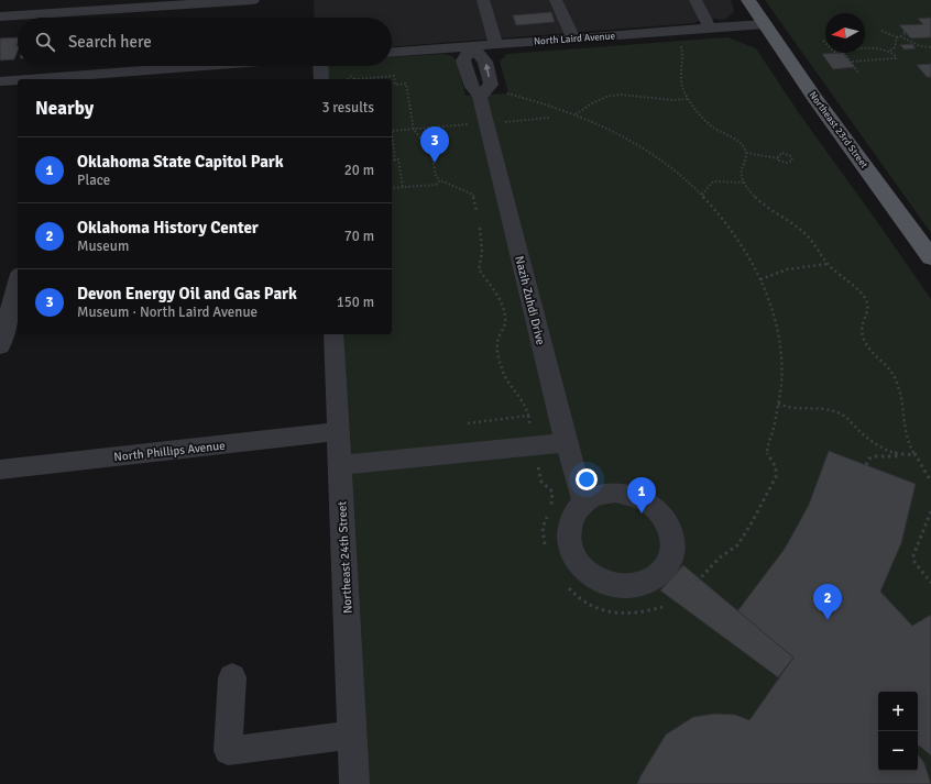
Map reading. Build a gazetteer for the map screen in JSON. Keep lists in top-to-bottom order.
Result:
{
  "streets": {
    "main road": ["Northeast 23rd Street"],
    "street": [
      "North Laird Avenue",
      "Nazih Zuhdi Drive",
      "North Phillips Avenue",
      "Northeast 24th Street"
    ]
  },
  "crossings": [
    ["North Laird Avenue", "Northeast 23rd Street"],
    ["North Laird Avenue", "Nazih Zuhdi Drive"],
    ["North Phillips Avenue", "Northeast 24th Street"]
  ],
  "north": "left",
  "page": {
    "search": "Search here",
    "heading": ["Nearby", "3 results"],
    "pins": ["3", "1", "2"],
    "list": [
      {
        "mark": "1",
        "name": "Oklahoma State Capitol Park",
        "note": "Place",
        "value": "20 m"
      },
      {
        "mark": "2",
        "name": "Oklahoma History Center",
        "note": "Museum",
        "value": "70 m"
      },
      {
        "mark": "3",
        "name": "Devon Energy Oil and Gas Park",
        "note": "Museum · North Laird Avenue",
        "value": "150 m"
      }
    ],
    "map_buttons": ["+", "−"]
  }
}
